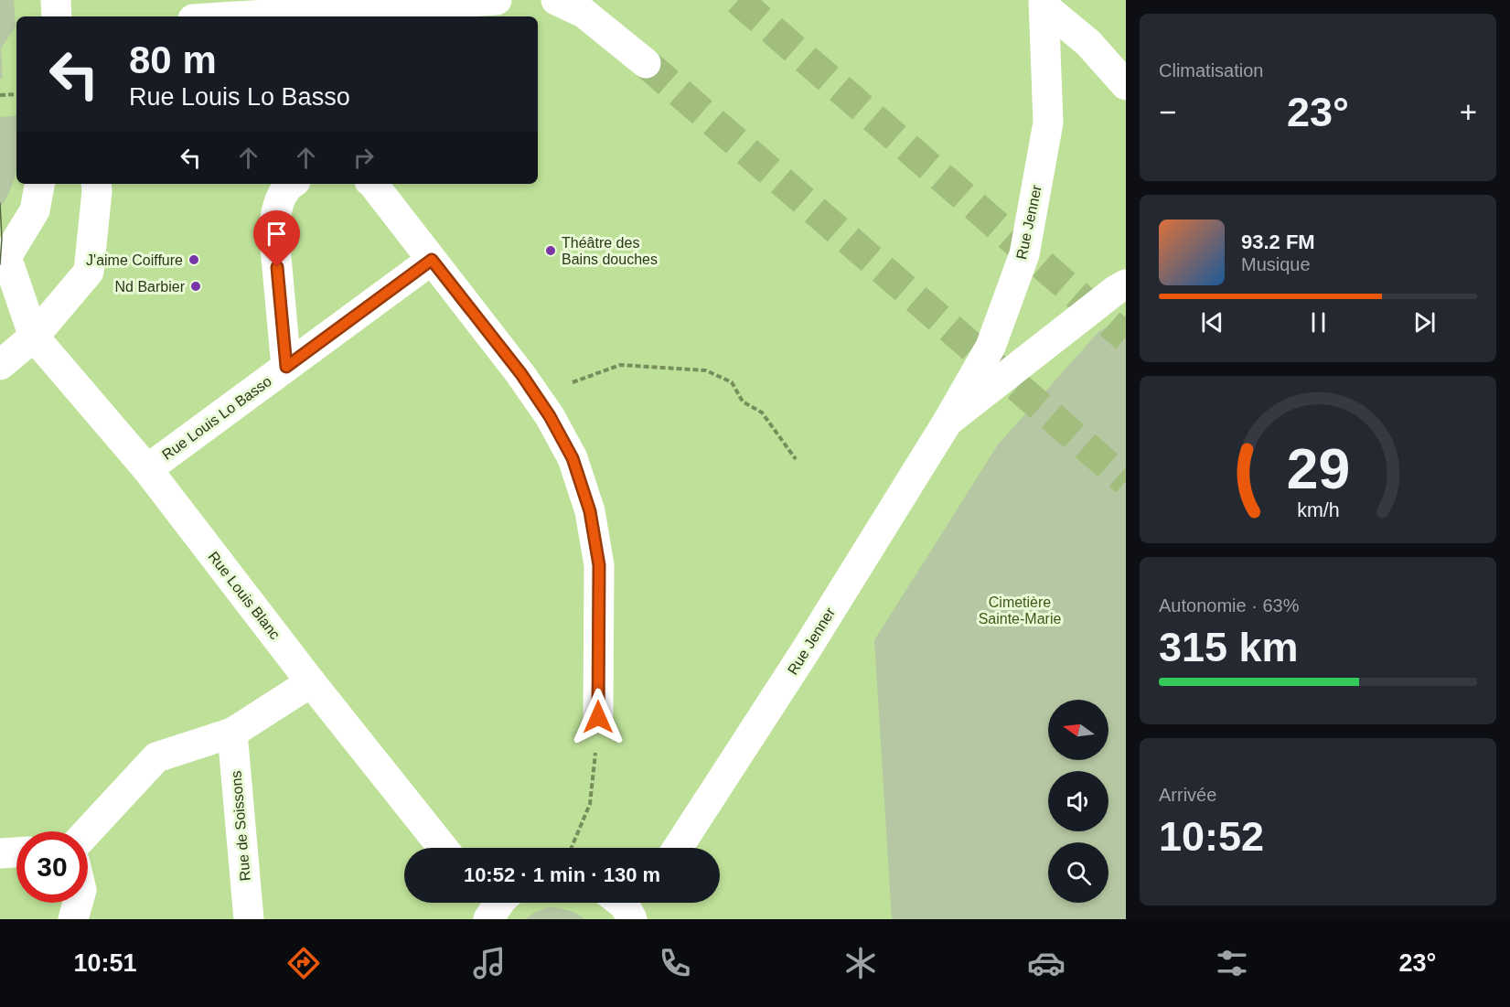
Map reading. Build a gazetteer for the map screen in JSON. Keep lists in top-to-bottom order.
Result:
{
  "streets": {
    "main road": [
      "Rue Jenner",
      "Rue Louis Lo Basso",
      "Rue Louis Blanc",
      "Rue de Soissons"
    ]
  },
  "crossings": [
    ["Rue Louis Lo Basso", "Rue Louis Blanc"]
  ],
  "parks": ["Cimetière Sainte-Marie"],
  "places": ["Théâtre des Bains douches", "J'aime Coiffure", "Nd Barbier"],
  "north": "left",
  "page": {
    "tile": [
      "Climatisation",
      ["Autonomie · 63%", "315 km"],
      ["Arrivée", "10:52"]
    ],
    "turn": ["80 m", "Rue Louis Lo Basso"],
    "heat": ["−", "23°", "+"],
    "song": ["93.2 FM", "Musique"],
    "limit": "30",
    "trip": "10:52 · 1 min · 130 m",
    "tabs": ["10:51", "23°"],
    "gauge": ["29", "km/h"]
  }
}
